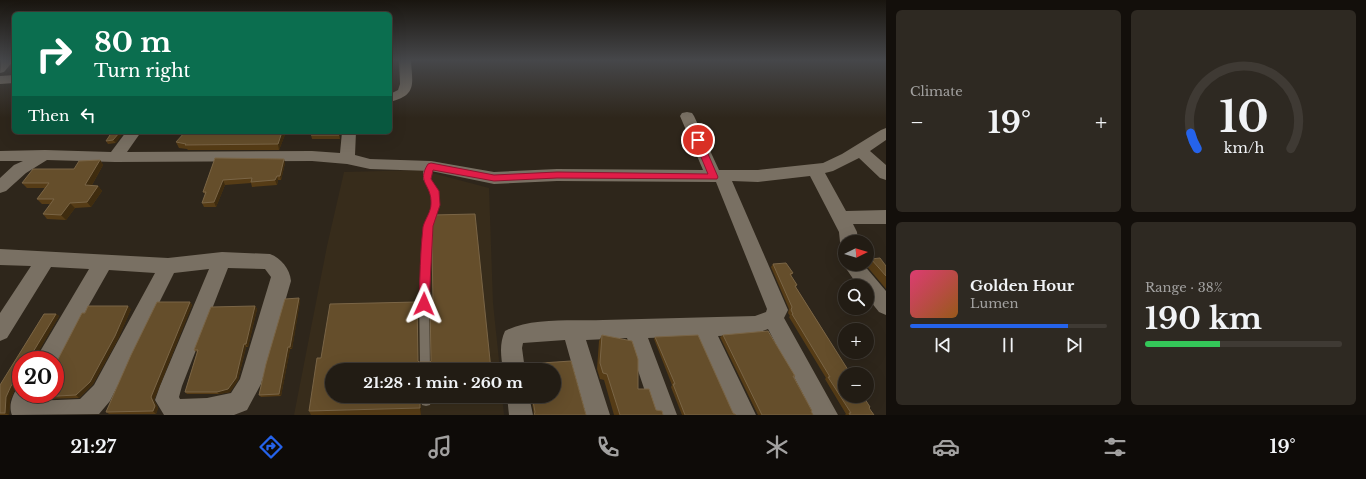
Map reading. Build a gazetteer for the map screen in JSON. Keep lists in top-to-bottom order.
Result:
{
  "north": "right",
  "page": {
    "tile": [
      "Climate",
      ["Range · 38%", "190 km"]
    ],
    "turn": ["80 m", "Turn right"],
    "then": "Then",
    "heat": ["−", "19°", "+"],
    "map_buttons": ["+", "−"],
    "song": ["Golden Hour", "Lumen"],
    "limit": "20",
    "trip": "21:28 · 1 min · 260 m",
    "tabs": ["21:27", "19°"],
    "gauge": ["10", "km/h"]
  }
}
